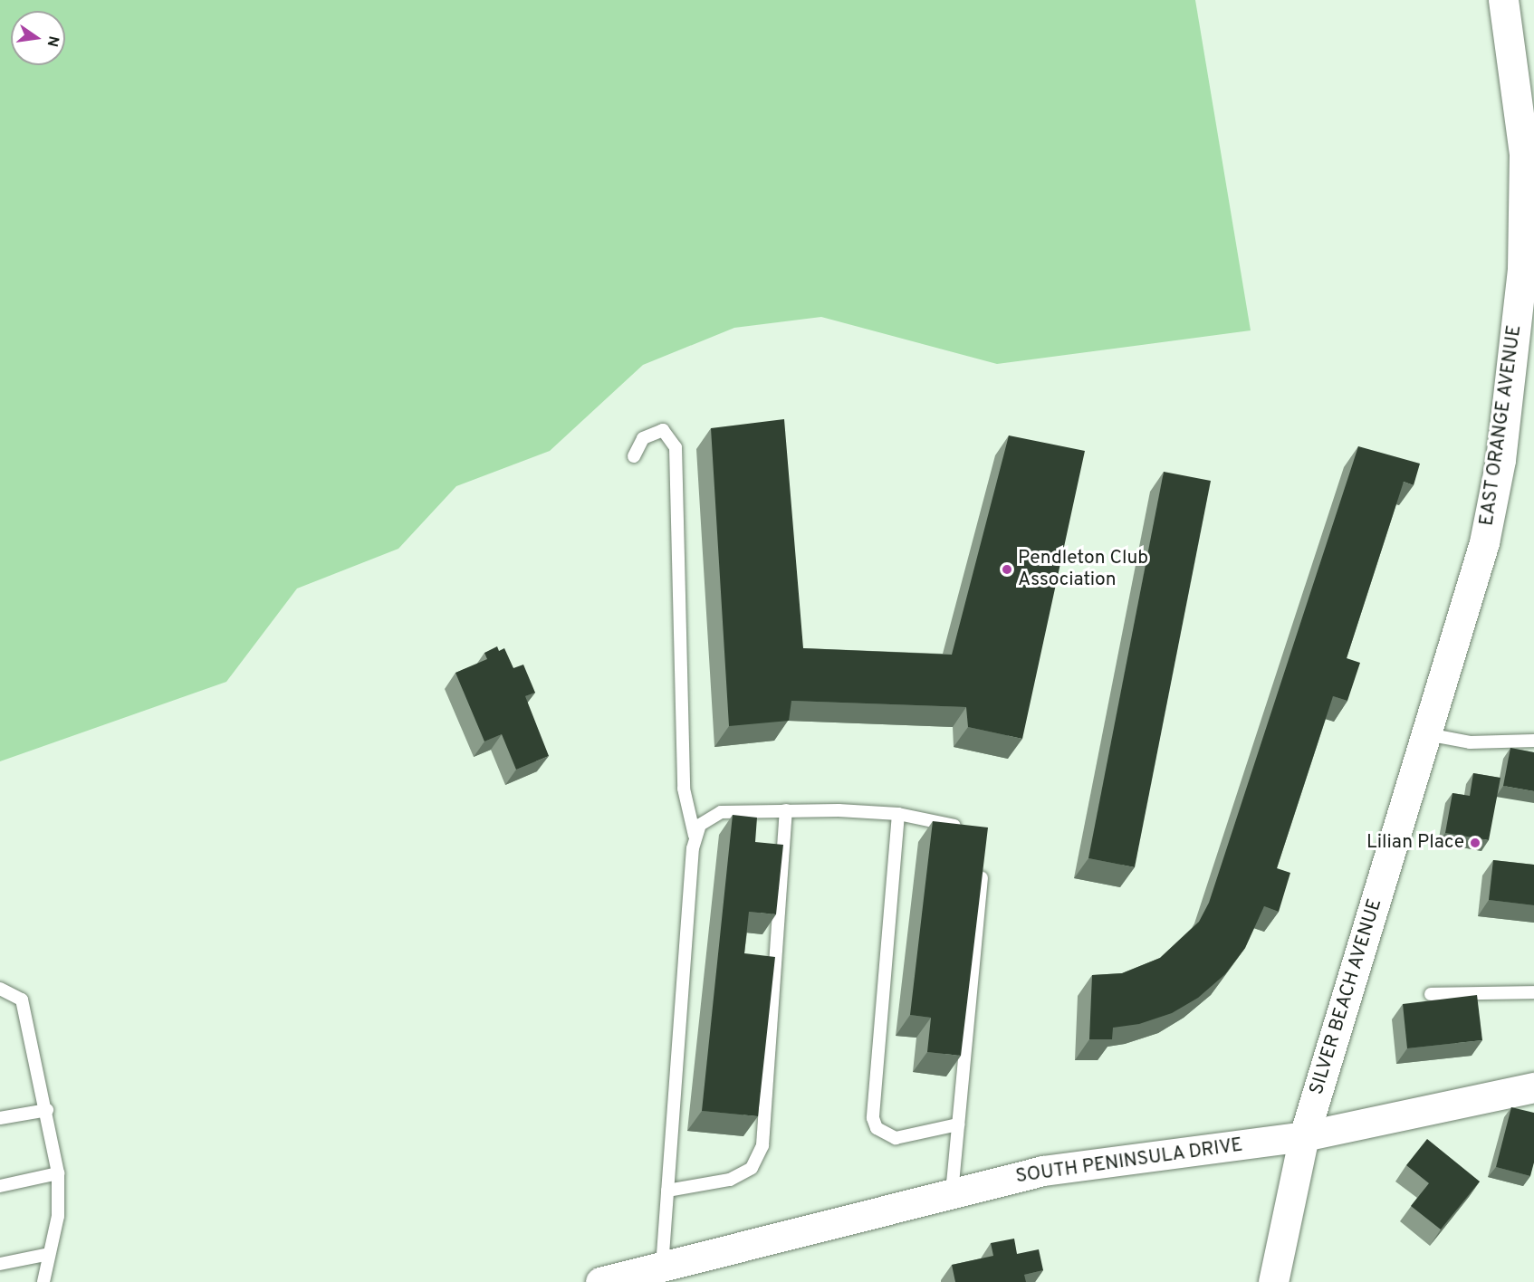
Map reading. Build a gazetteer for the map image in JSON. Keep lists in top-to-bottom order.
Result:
{
  "streets": {
    "street": ["EAST ORANGE AVENUE", "SILVER BEACH AVENUE", "SOUTH PENINSULA DRIVE"]
  },
  "crossings": [
    ["EAST ORANGE AVENUE", "SILVER BEACH AVENUE"],
    ["SILVER BEACH AVENUE", "SOUTH PENINSULA DRIVE"]
  ],
  "places": ["Pendleton Club Association", "Lilian Place"],
  "north": "right"
}
